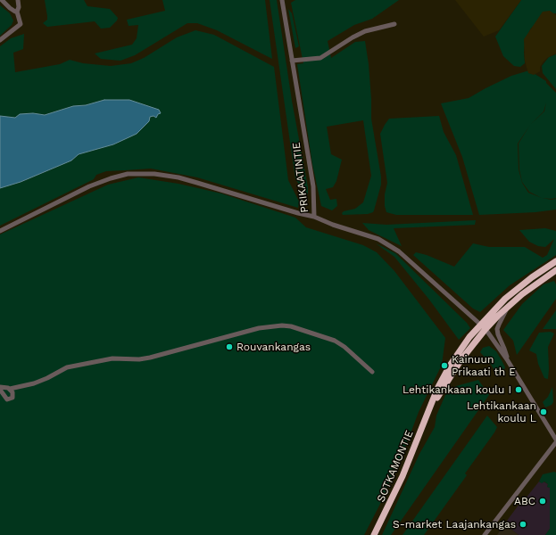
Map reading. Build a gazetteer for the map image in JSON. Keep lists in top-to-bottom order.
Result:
{
  "streets": {
    "highway": ["SOTKAMONTIE"],
    "street": ["PRIKAATINTIE"]
  },
  "crossings": [
    ["PRIKAATINTIE", "SOTKAMONTIE"]
  ],
  "places": [
    "Rouvankangas",
    "Kainuun Prikaati th E",
    "Lehtikankaan koulu I",
    "Lehtikankaan koulu L",
    "ABC",
    "S-market Laajankangas"
  ]
}
